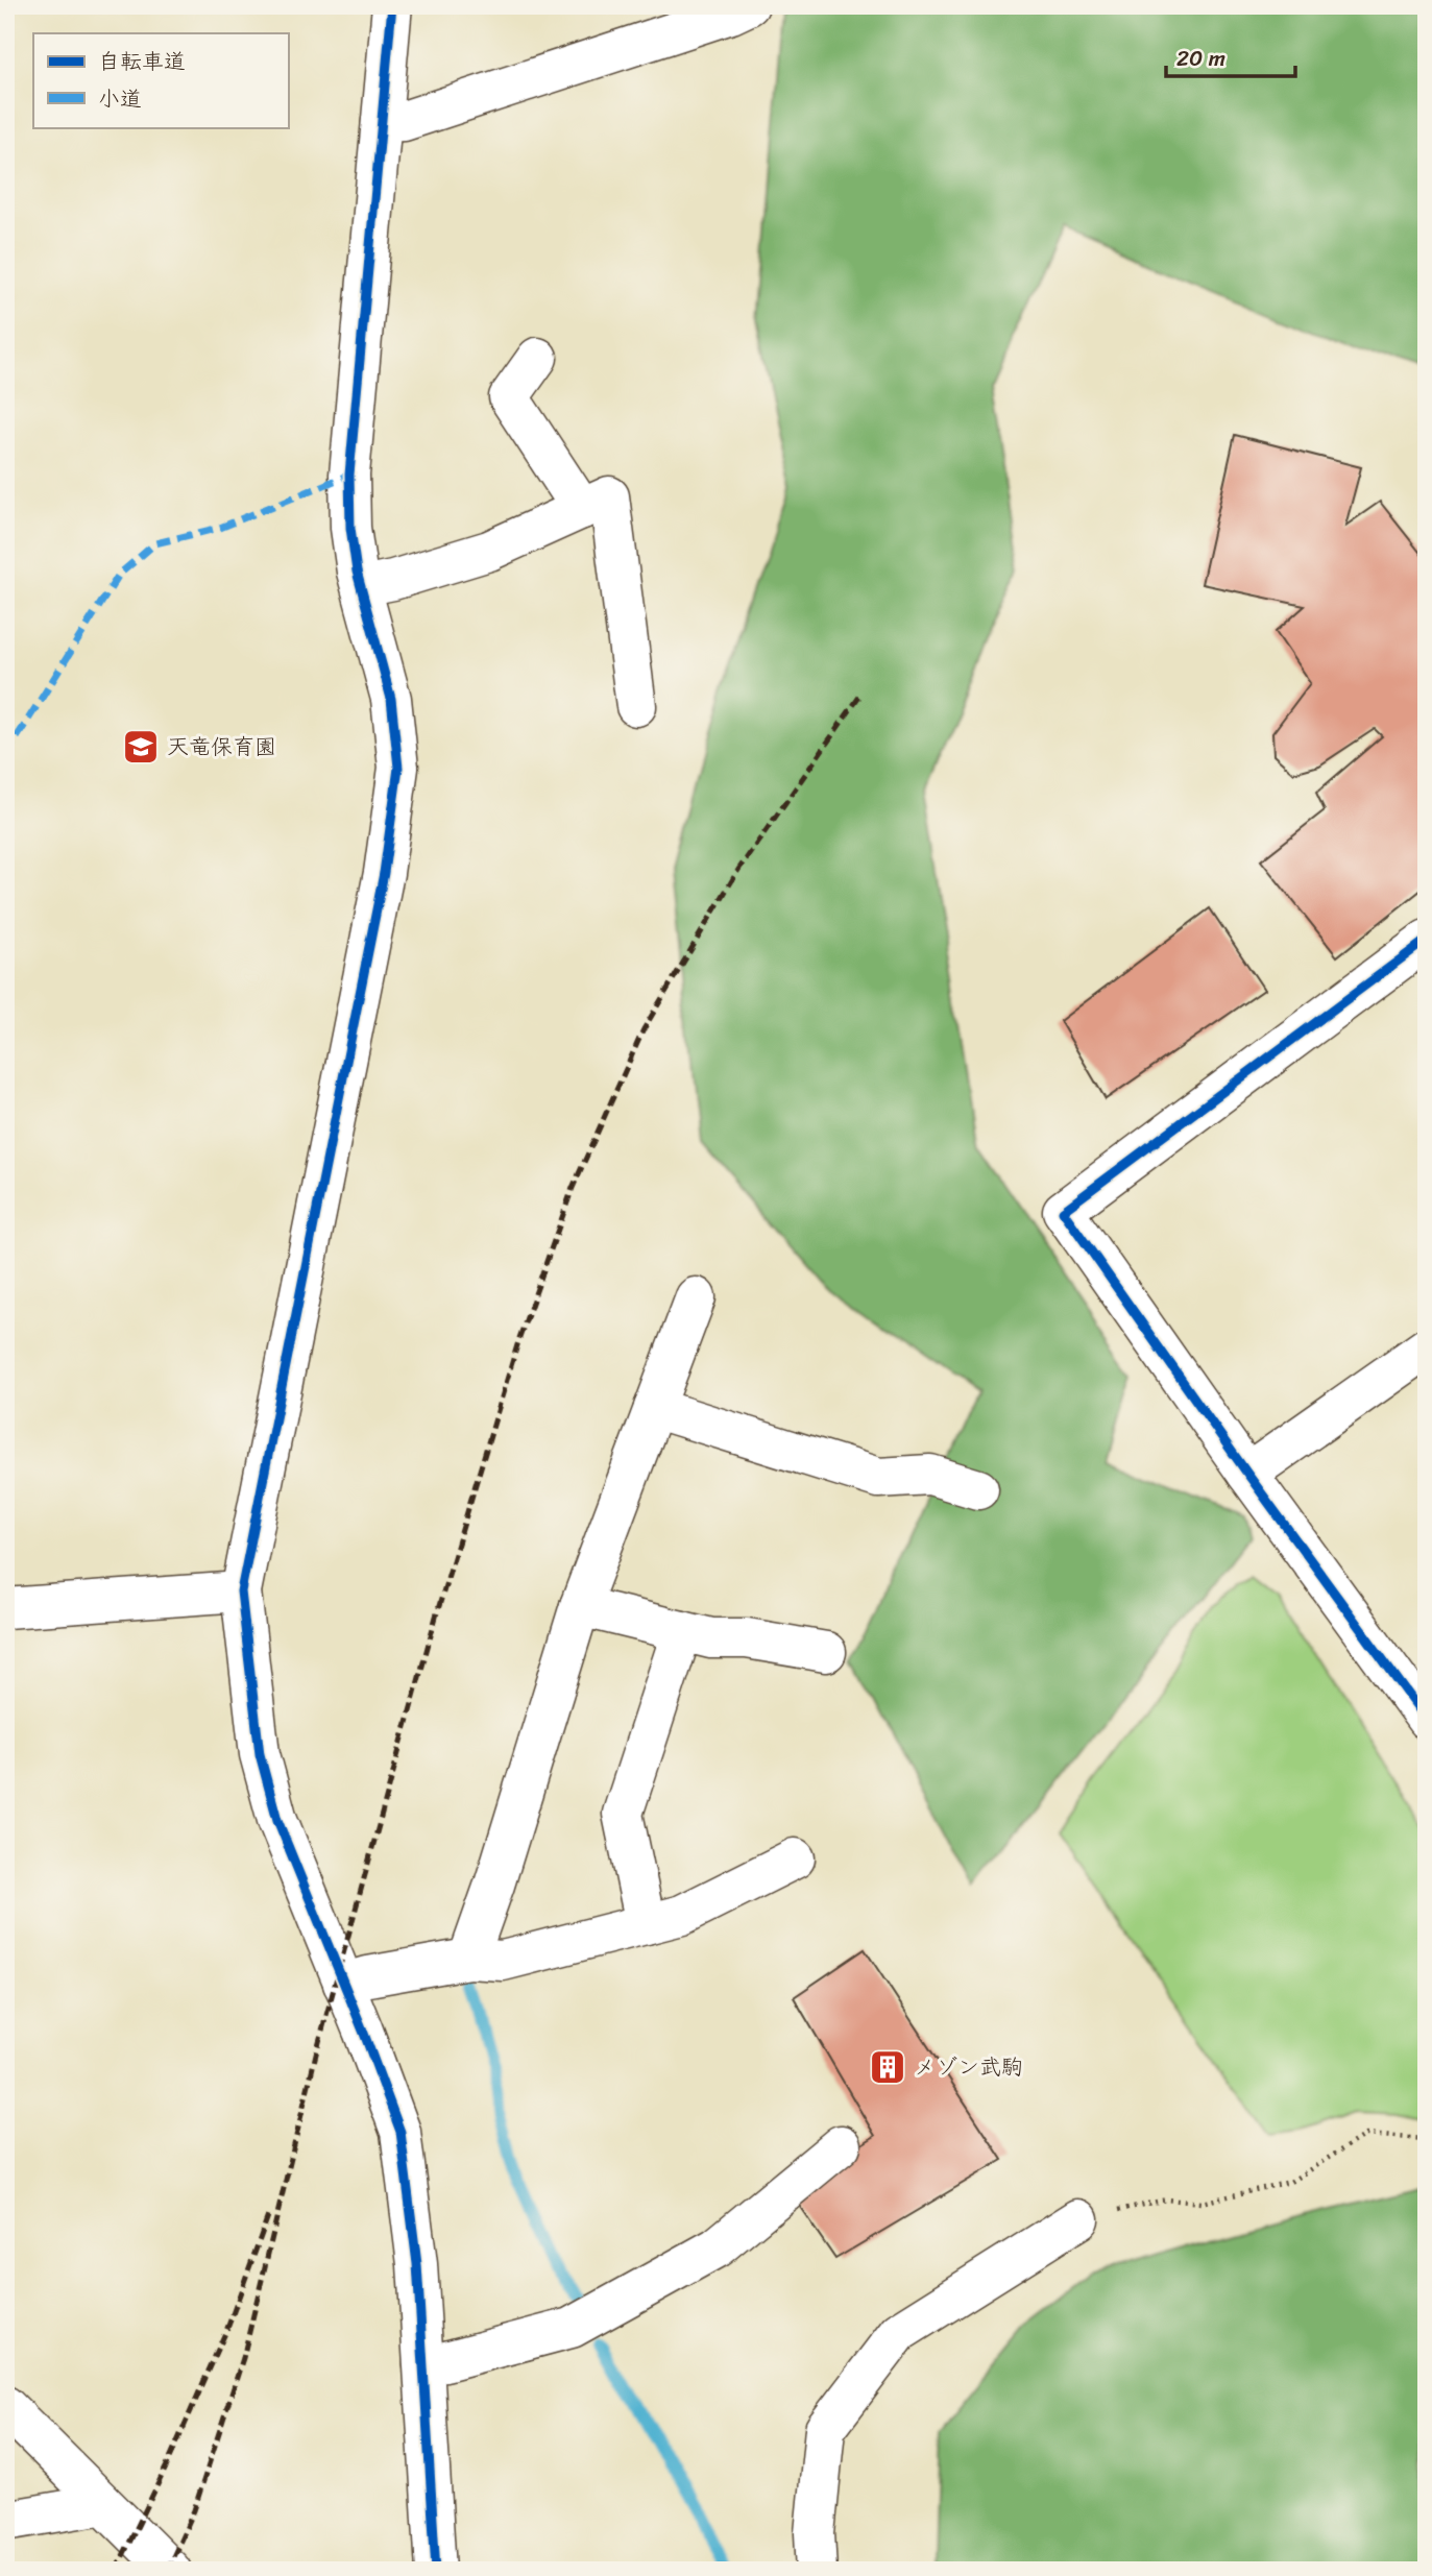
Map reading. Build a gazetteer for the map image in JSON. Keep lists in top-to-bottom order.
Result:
{
  "places": {
    "school or university": ["天竜保育園"],
    "building": ["メゾン武駒"]
  },
  "legend": ["自転車道", "小道"],
  "scale_bar": "20 m"
}
